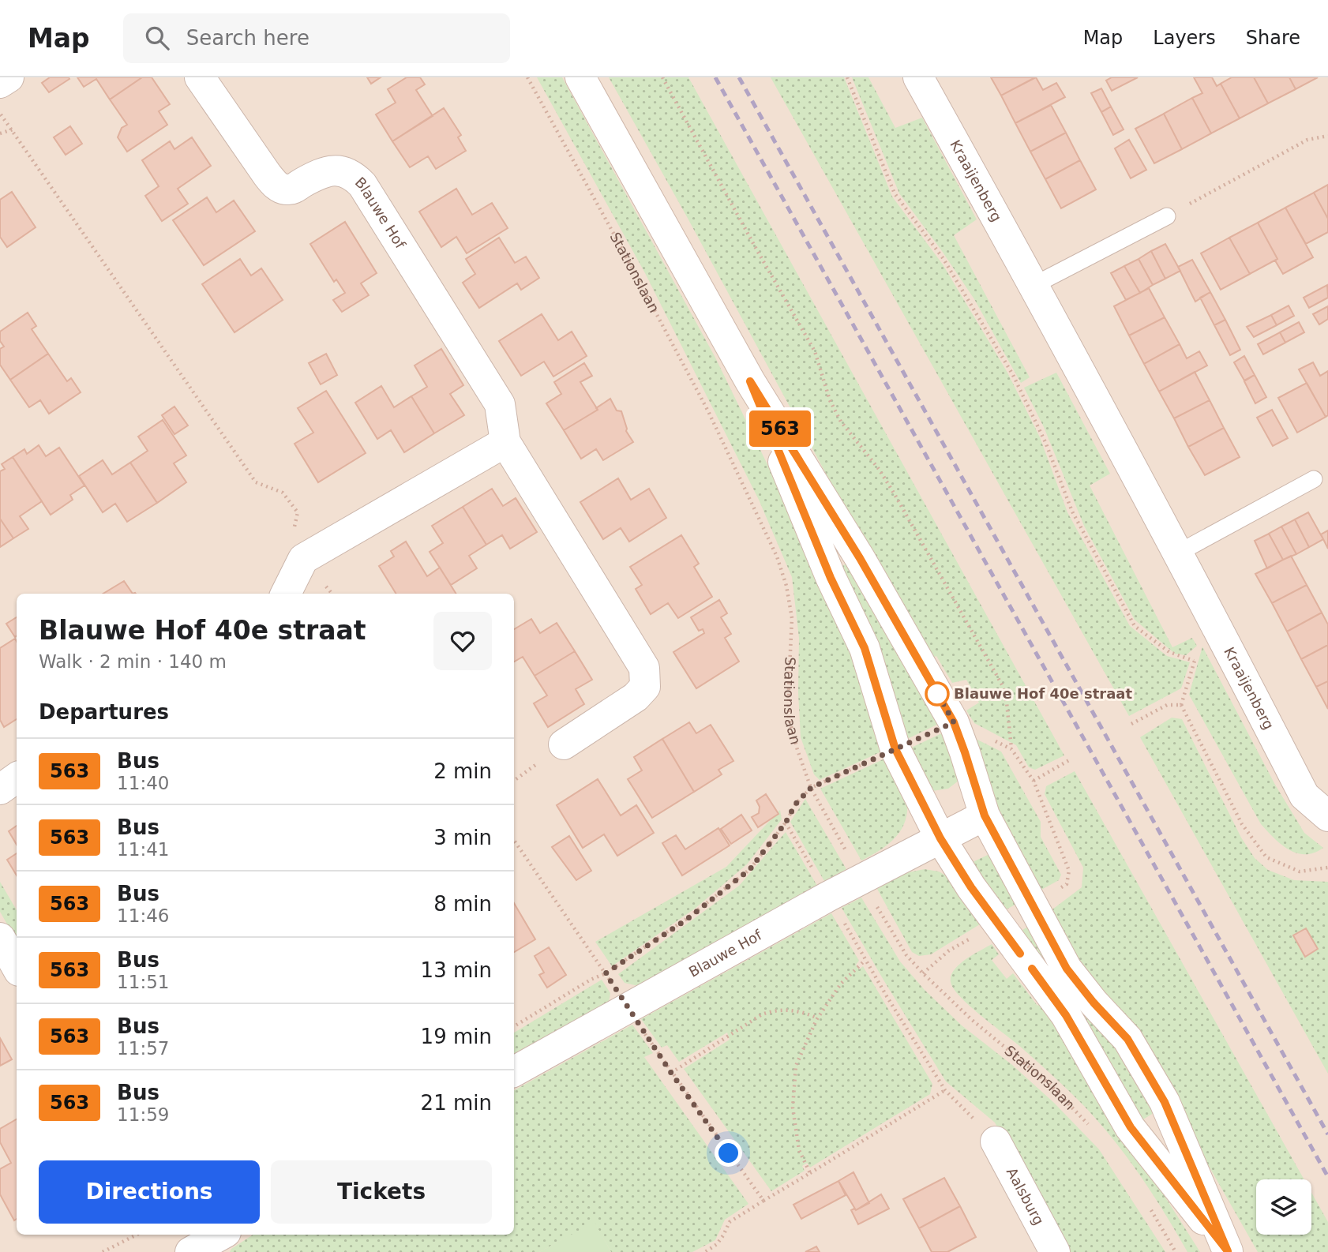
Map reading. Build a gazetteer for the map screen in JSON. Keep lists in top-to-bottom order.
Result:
{
  "streets": {
    "street": ["Kraaijenberg", "Blauwe Hof", "Aalsburg"],
    "path": ["Stationslaan"]
  },
  "crossings": [
    ["Blauwe Hof", "Stationslaan"]
  ],
  "places": ["Blauwe Hof 40e straat"],
  "lines": ["bus line 563"],
  "page": {
    "header": "Map",
    "search": "Search here",
    "nav": ["Map", "Layers", "Share"],
    "on_map": "563",
    "heading": [
      ["Blauwe Hof 40e straat", "Walk · 2 min · 140 m"],
      "Departures"
    ],
    "list": [
      {
        "mark": "563",
        "name": "Bus",
        "note": "11:40",
        "value": "2 min"
      },
      {
        "mark": "563",
        "name": "Bus",
        "note": "11:41",
        "value": "3 min"
      },
      {
        "mark": "563",
        "name": "Bus",
        "note": "11:46",
        "value": "8 min"
      },
      {
        "mark": "563",
        "name": "Bus",
        "note": "11:51",
        "value": "13 min"
      },
      {
        "mark": "563",
        "name": "Bus",
        "note": "11:57",
        "value": "19 min"
      },
      {
        "mark": "563",
        "name": "Bus",
        "note": "11:59",
        "value": "21 min"
      }
    ],
    "buttons": ["Directions", "Tickets"]
  }
}
